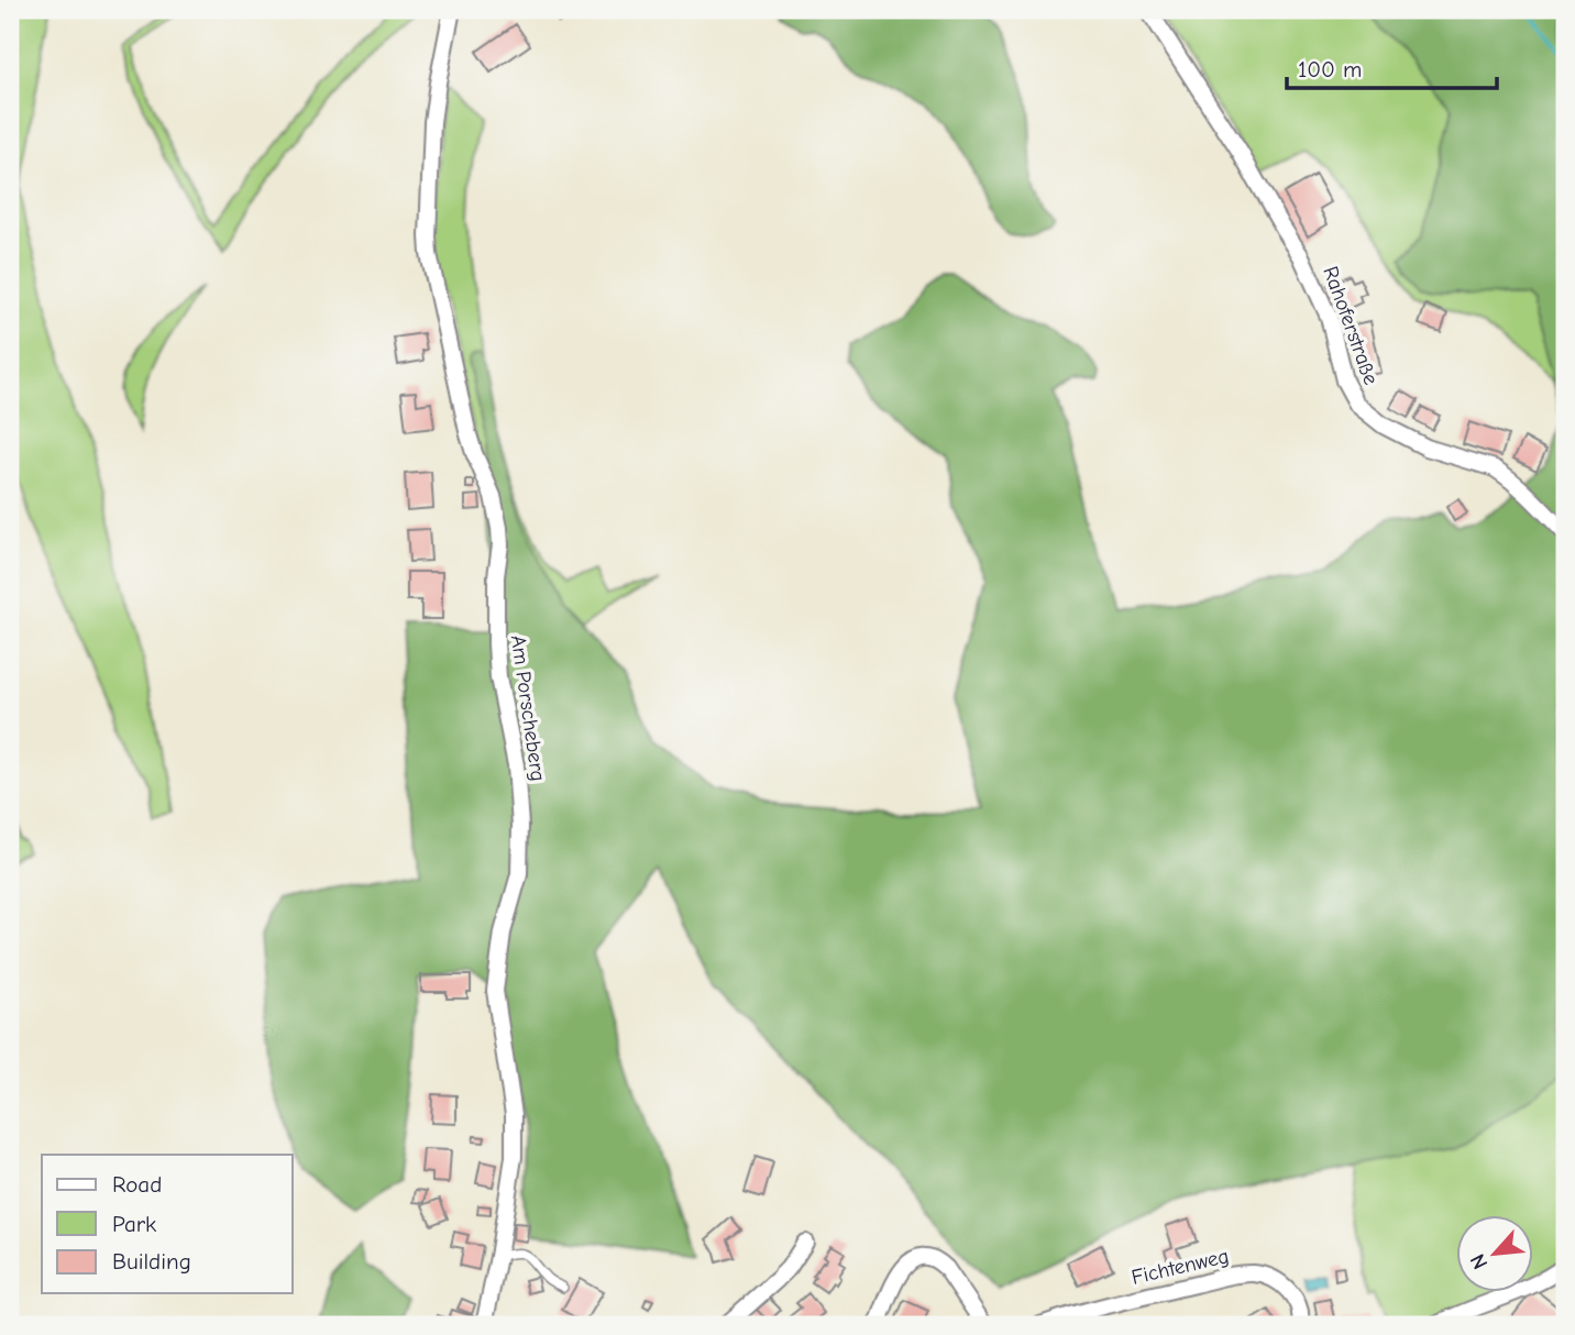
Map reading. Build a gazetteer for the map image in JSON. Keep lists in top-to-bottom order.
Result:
{
  "streets": {
    "street": ["Rahoferstraße", "Am Porscheberg", "Fichtenweg"]
  },
  "legend": ["Road", "Park", "Building"],
  "scale_bar": "100 m",
  "north": "bottom left"
}
